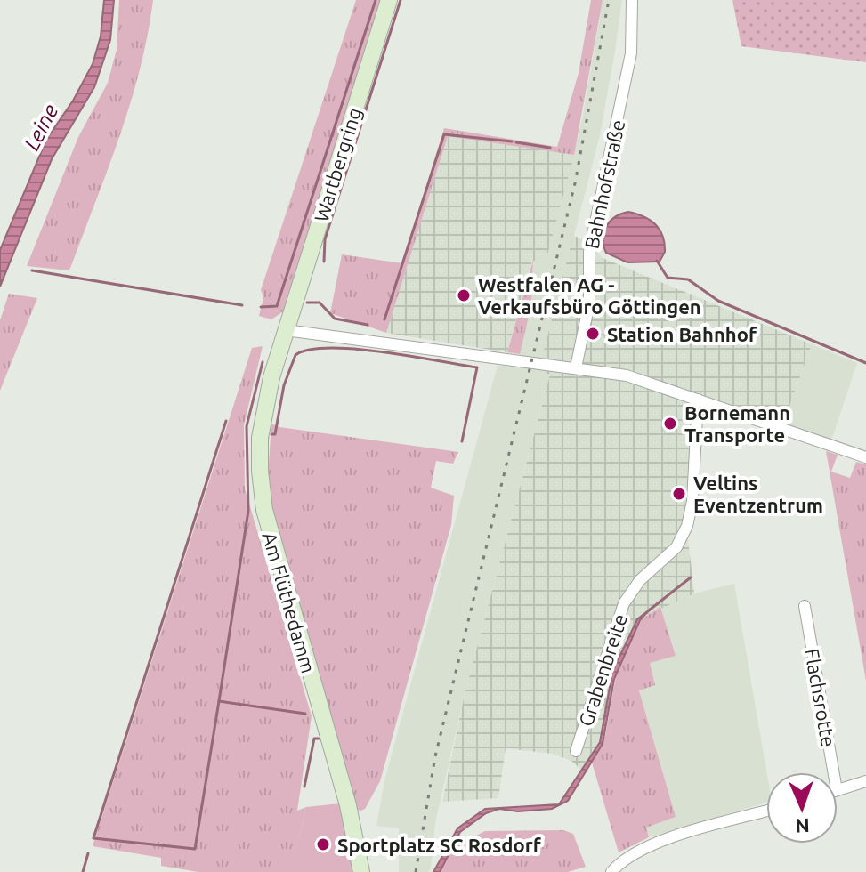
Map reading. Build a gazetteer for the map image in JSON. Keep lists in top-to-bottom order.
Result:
{
  "streets": {
    "main road": ["Wartbergring", "Am Flüthedamm"],
    "street": ["Bahnhofstraße", "Grabenbreite", "Flachsrotte"]
  },
  "crossings": [
    ["Wartbergring", "Am Flüthedamm"]
  ],
  "water": ["Leine"],
  "places": [
    "Westfalen AG - Verkaufsbüro Göttingen",
    "Station Bahnhof",
    "Bornemann Transporte",
    "Veltins Eventzentrum",
    "Sportplatz SC Rosdorf"
  ],
  "north": "bottom"
}
